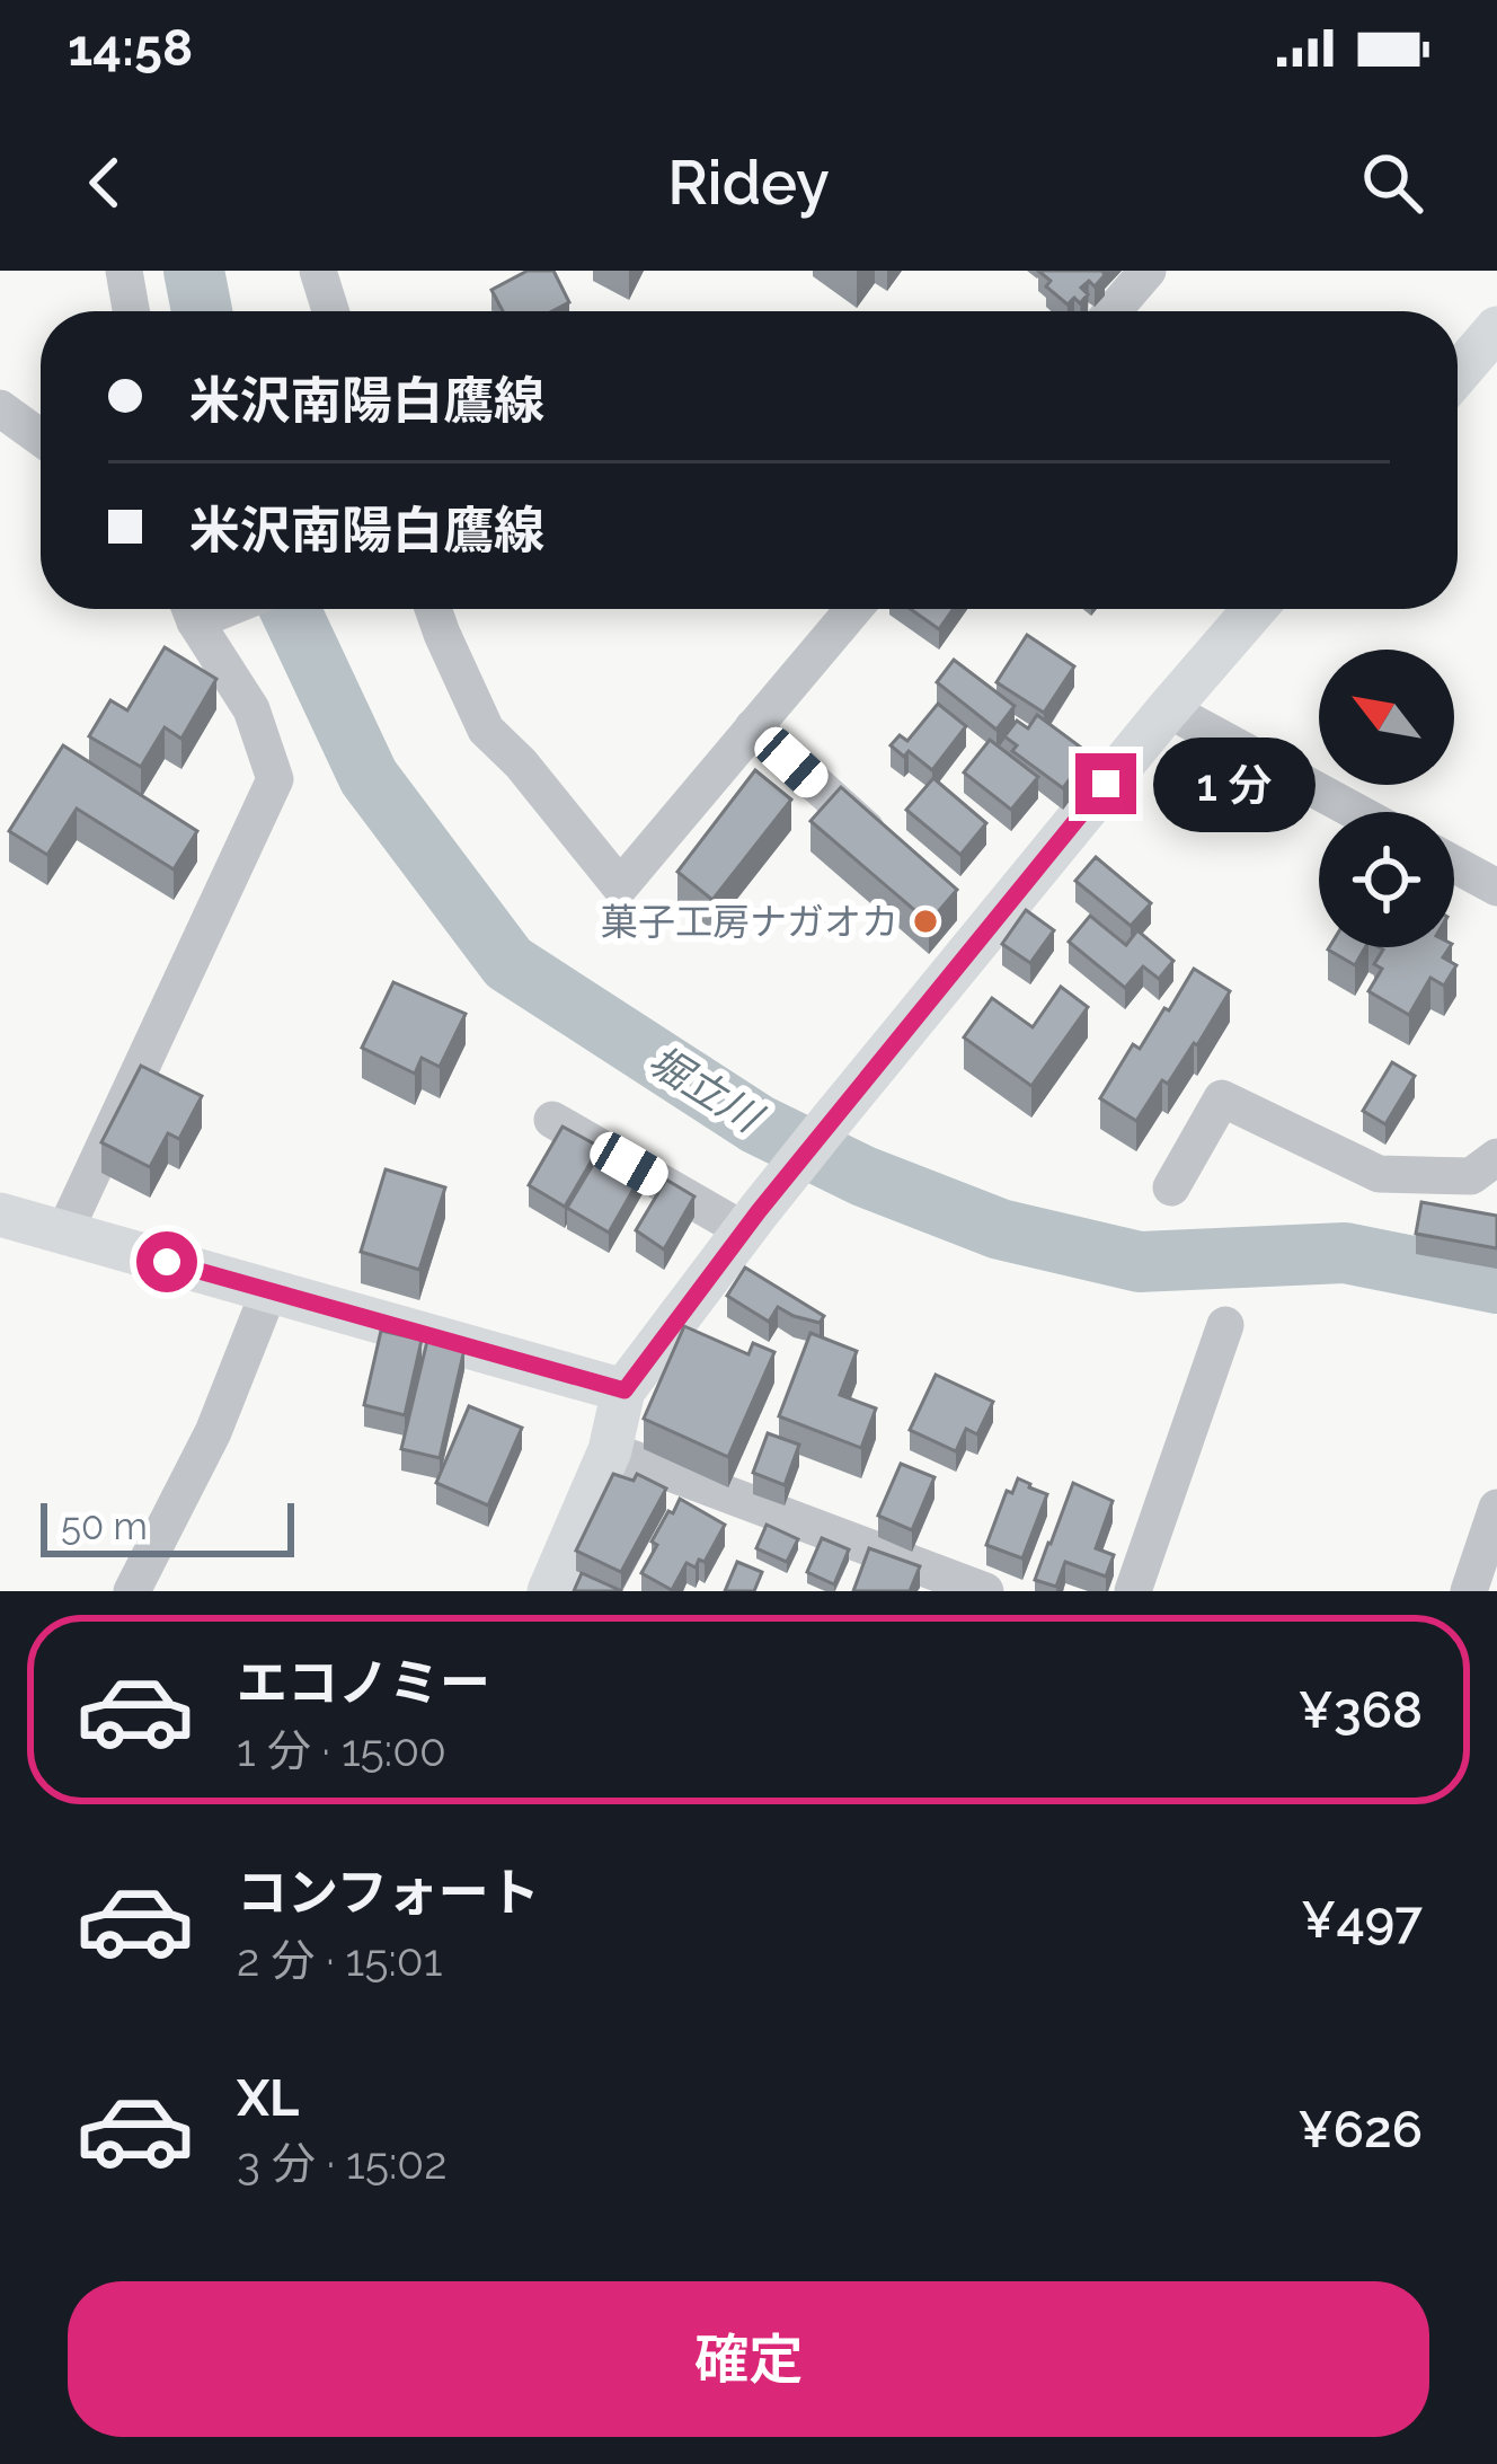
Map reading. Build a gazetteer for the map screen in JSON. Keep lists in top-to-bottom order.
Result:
{
  "water": ["堀立川"],
  "places": ["菓子工房ナガオカ"],
  "scale_bar": "50 m",
  "north": "top left",
  "page": {
    "status": "14:58",
    "header": "Ridey",
    "banner": ["米沢南陽白鷹線", "米沢南陽白鷹線"],
    "bubble": "1 分",
    "scale": "50 m",
    "list": [
      {
        "name": "エコノミー",
        "note": "1 分 · 15:00",
        "value": "¥368"
      },
      {
        "name": "コンフォート",
        "note": "2 分 · 15:01",
        "value": "¥497"
      },
      {
        "name": "XL",
        "note": "3 分 · 15:02",
        "value": "¥626"
      }
    ],
    "buttons": "確定"
  }
}
